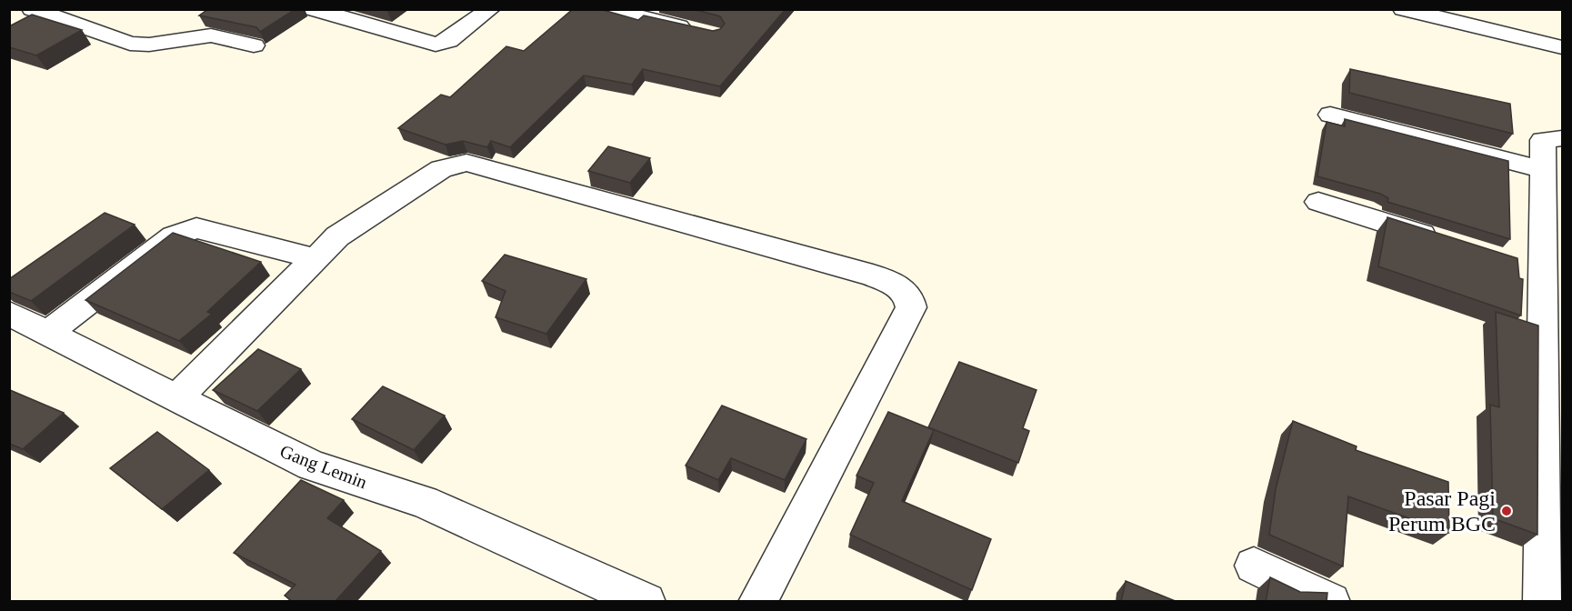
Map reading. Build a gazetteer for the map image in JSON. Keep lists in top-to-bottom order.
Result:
{
  "streets": {
    "street": ["Gang Lemin"]
  },
  "places": ["Pasar Pagi Perum BGC"]
}
